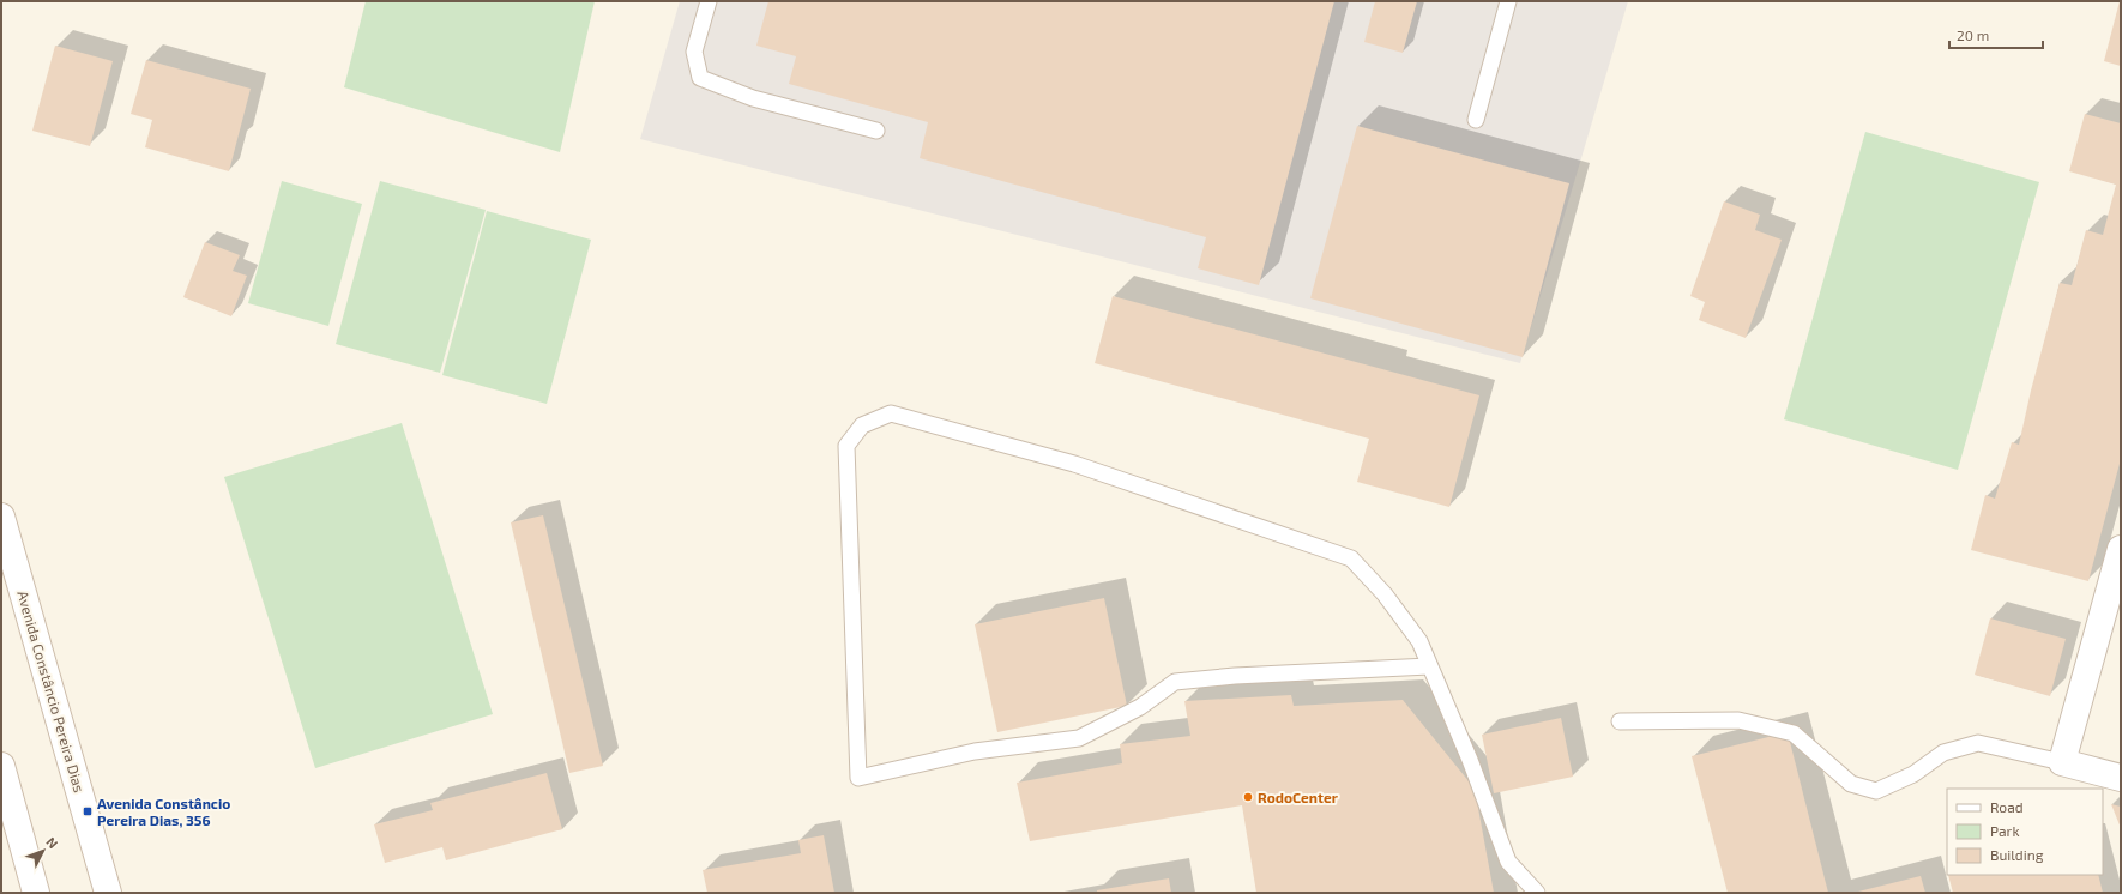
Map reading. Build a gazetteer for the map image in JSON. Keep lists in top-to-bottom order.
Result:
{
  "streets": {
    "street": ["Avenida Constâncio Pereira Dias"]
  },
  "places": {
    "other": ["RodoCenter"],
    "transit": ["Avenida Constâncio Pereira Dias, 356"]
  },
  "legend": ["Road", "Park", "Building"],
  "scale_bar": "20 m",
  "north": "top right"
}
